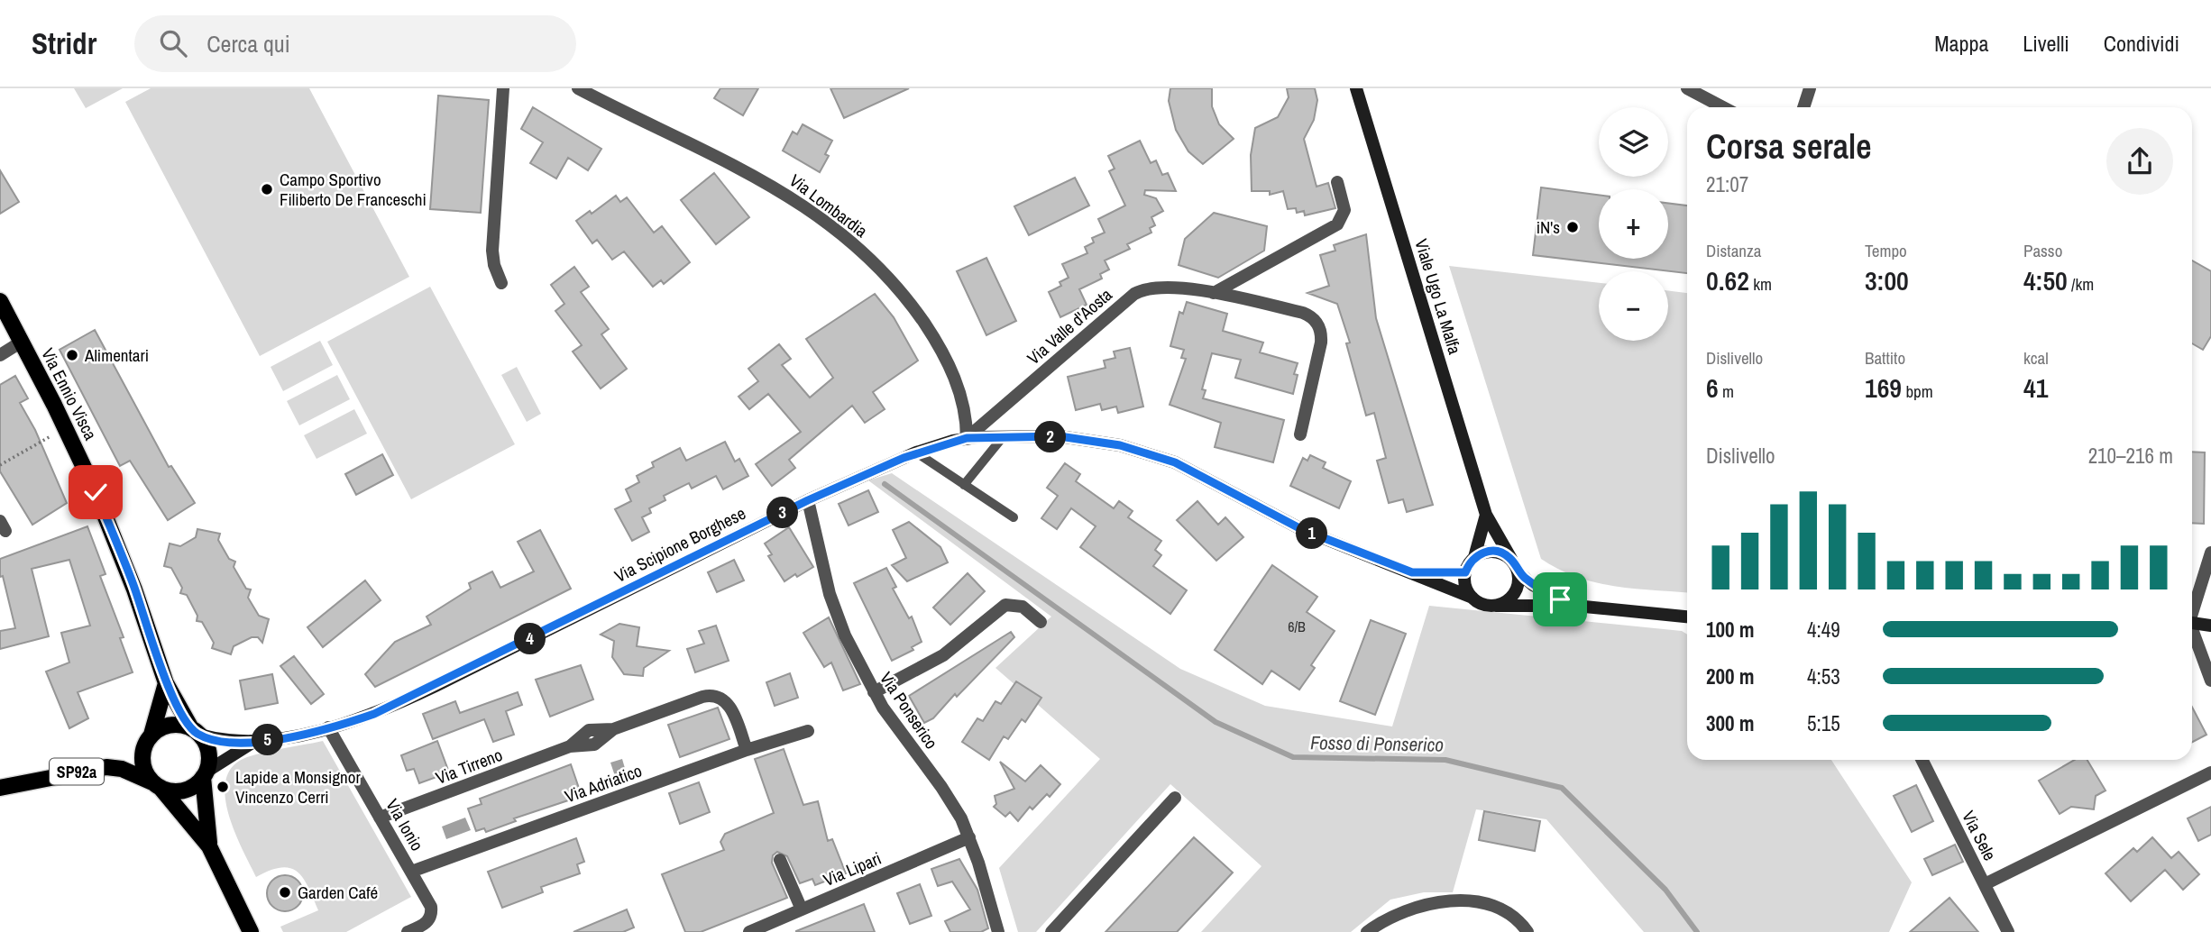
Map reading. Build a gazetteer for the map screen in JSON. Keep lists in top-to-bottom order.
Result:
{
  "streets": {
    "main road": [
      "Viale Ugo La Malfa",
      "Via Ennio Visca",
      "Via Scipione Borghese",
      "SP92a"
    ],
    "street": [
      "Via Lombardia",
      "Via Valle d'Aosta",
      "Via Ponserico",
      "Via Tirreno",
      "Via Adriatico",
      "Via Ionio",
      "Via Sele",
      "Via Lipari"
    ]
  },
  "crossings": [
    ["Via Lombardia", "Via Valle d'Aosta"],
    ["Via Lombardia", "Via Scipione Borghese"],
    ["Viale Ugo La Malfa", "Via Scipione Borghese"],
    ["Via Valle d'Aosta", "Via Scipione Borghese"],
    ["Via Ennio Visca", "Via Scipione Borghese"],
    ["Via Ennio Visca", "SP92a"],
    ["Via Scipione Borghese", "Via Ponserico"],
    ["Via Scipione Borghese", "SP92a"],
    ["Via Scipione Borghese", "Via Ionio"],
    ["Via Ponserico", "Via Lipari"],
    ["Via Tirreno", "Via Adriatico"],
    ["Via Tirreno", "Via Ionio"],
    ["Via Adriatico", "Via Ionio"]
  ],
  "water": ["Fosso di Ponserico"],
  "places": [
    "Campo Sportivo Filiberto De Franceschi",
    "iN's",
    "Alimentari",
    "Lapide a Monsignor Vincenzo Cerri",
    "Garden Café"
  ],
  "house_numbers": ["6/B"],
  "page": {
    "header": "Stridr",
    "search": "Cerca qui",
    "nav": ["Mappa", "Livelli", "Condividi"],
    "map_buttons": ["+", "−"],
    "heading": ["Corsa serale", "21:07"],
    "stats": [
      ["Distanza", "0.62 km"],
      ["Tempo", "3:00"],
      ["Passo", "4:50 /km"],
      ["Dislivello", "6 m"],
      ["Battito", "169 bpm"],
      ["kcal", "41"]
    ],
    "pins": [
      "2",
      "3",
      "1",
      "4",
      "5"
    ],
    "chart": ["Dislivello", "210–216 m"],
    "list": [
      {
        "name": "100 m",
        "note": "4:49"
      },
      {
        "name": "200 m",
        "note": "4:53"
      },
      {
        "name": "300 m",
        "note": "5:15"
      }
    ]
  }
}
